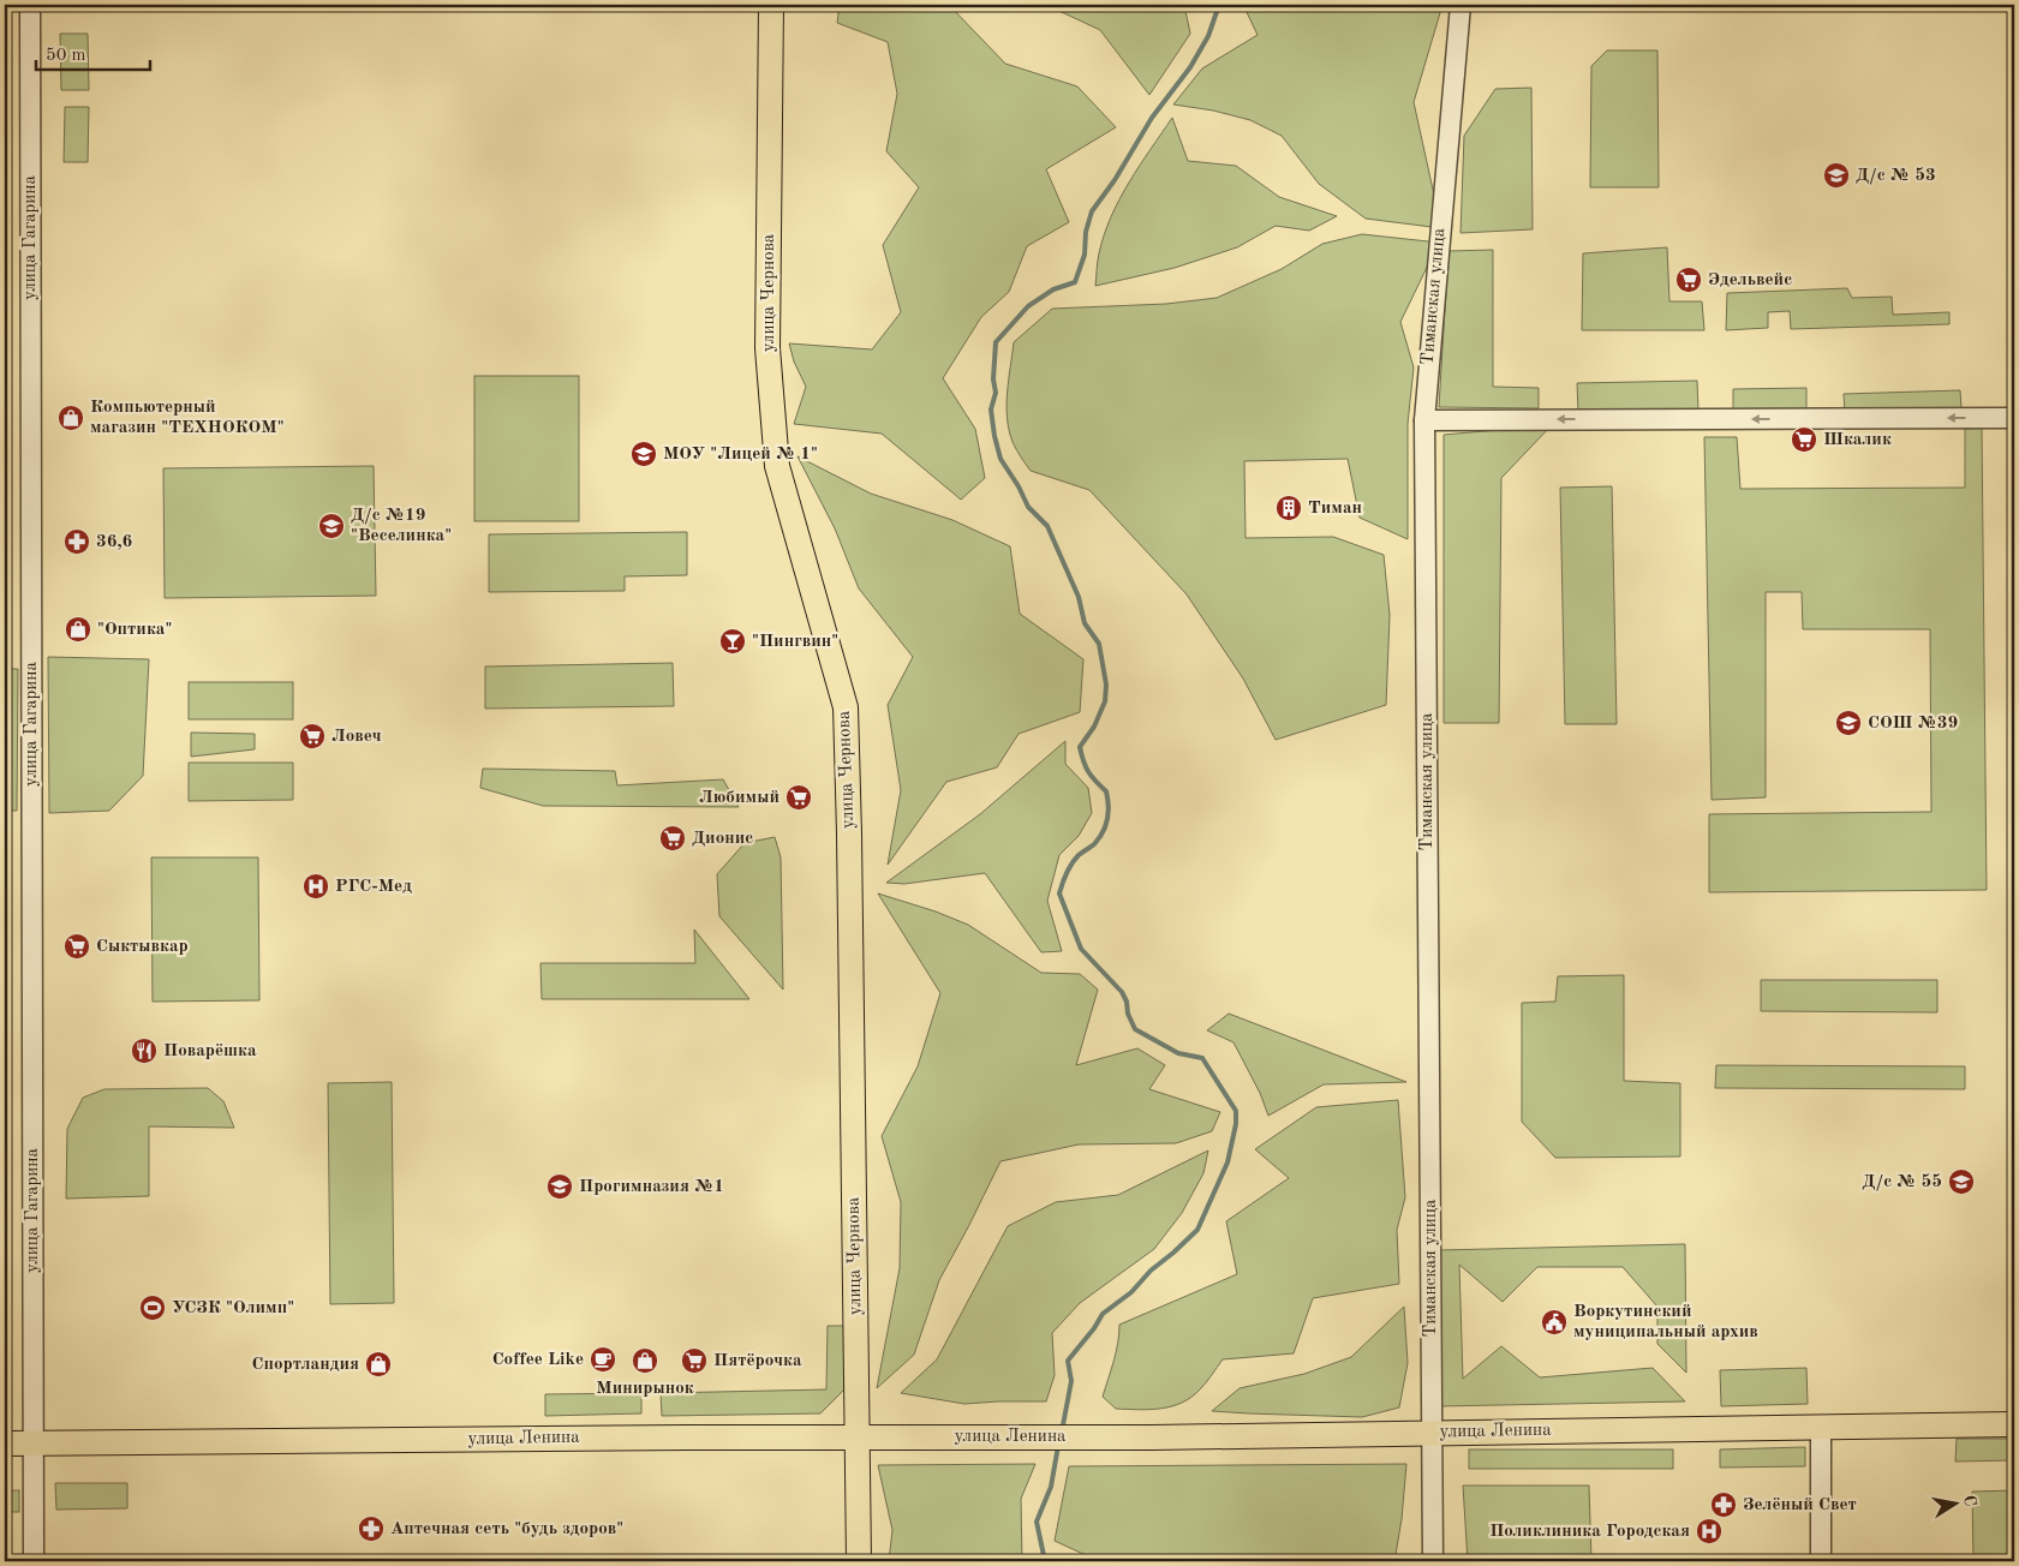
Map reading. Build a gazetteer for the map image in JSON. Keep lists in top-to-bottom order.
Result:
{
  "streets": {
    "main road": ["улица Чернова", "улица Ленина"],
    "street": ["улица Гагарина", "Тиманская улица"]
  },
  "crossings": [
    ["улица Гагарина", "улица Ленина"],
    ["улица Чернова", "улица Ленина"],
    ["Тиманская улица", "улица Ленина"]
  ],
  "places": {
    "school or university": [
      "Д/с № 53",
      "МОУ \"Лицей № 1\"",
      "Д/с №19 \"Веселинка\"",
      "СОШ №39",
      "Д/с № 55",
      "Прогимназия №1"
    ],
    "supermarket": [
      "Эдельвейс",
      "Шкалик",
      "Ловеч",
      "Любимый",
      "Дионис",
      "Сыктывкар",
      "Пятёрочка"
    ],
    "shop": [
      "Компьютерный магазин \"ТЕХНОКОМ\"",
      "\"Оптика\"",
      "Минирынок",
      "Спортландия"
    ],
    "building": ["Тиман"],
    "pharmacy": ["36,6", "Зелёный Свет", "Аптечная сеть \"будь здоров\""],
    "bar": ["\"Пингвин\""],
    "hospital": ["РГС-Мед", "Поликлиника Городская"],
    "restaurant": ["Поварёшка"],
    "sports": ["УСЗК \"Олимп\""],
    "public building": ["Воркутинский муниципальный архив"],
    "cafe": ["Coffee Like"]
  },
  "scale_bar": "50 m",
  "north": "right"
}
